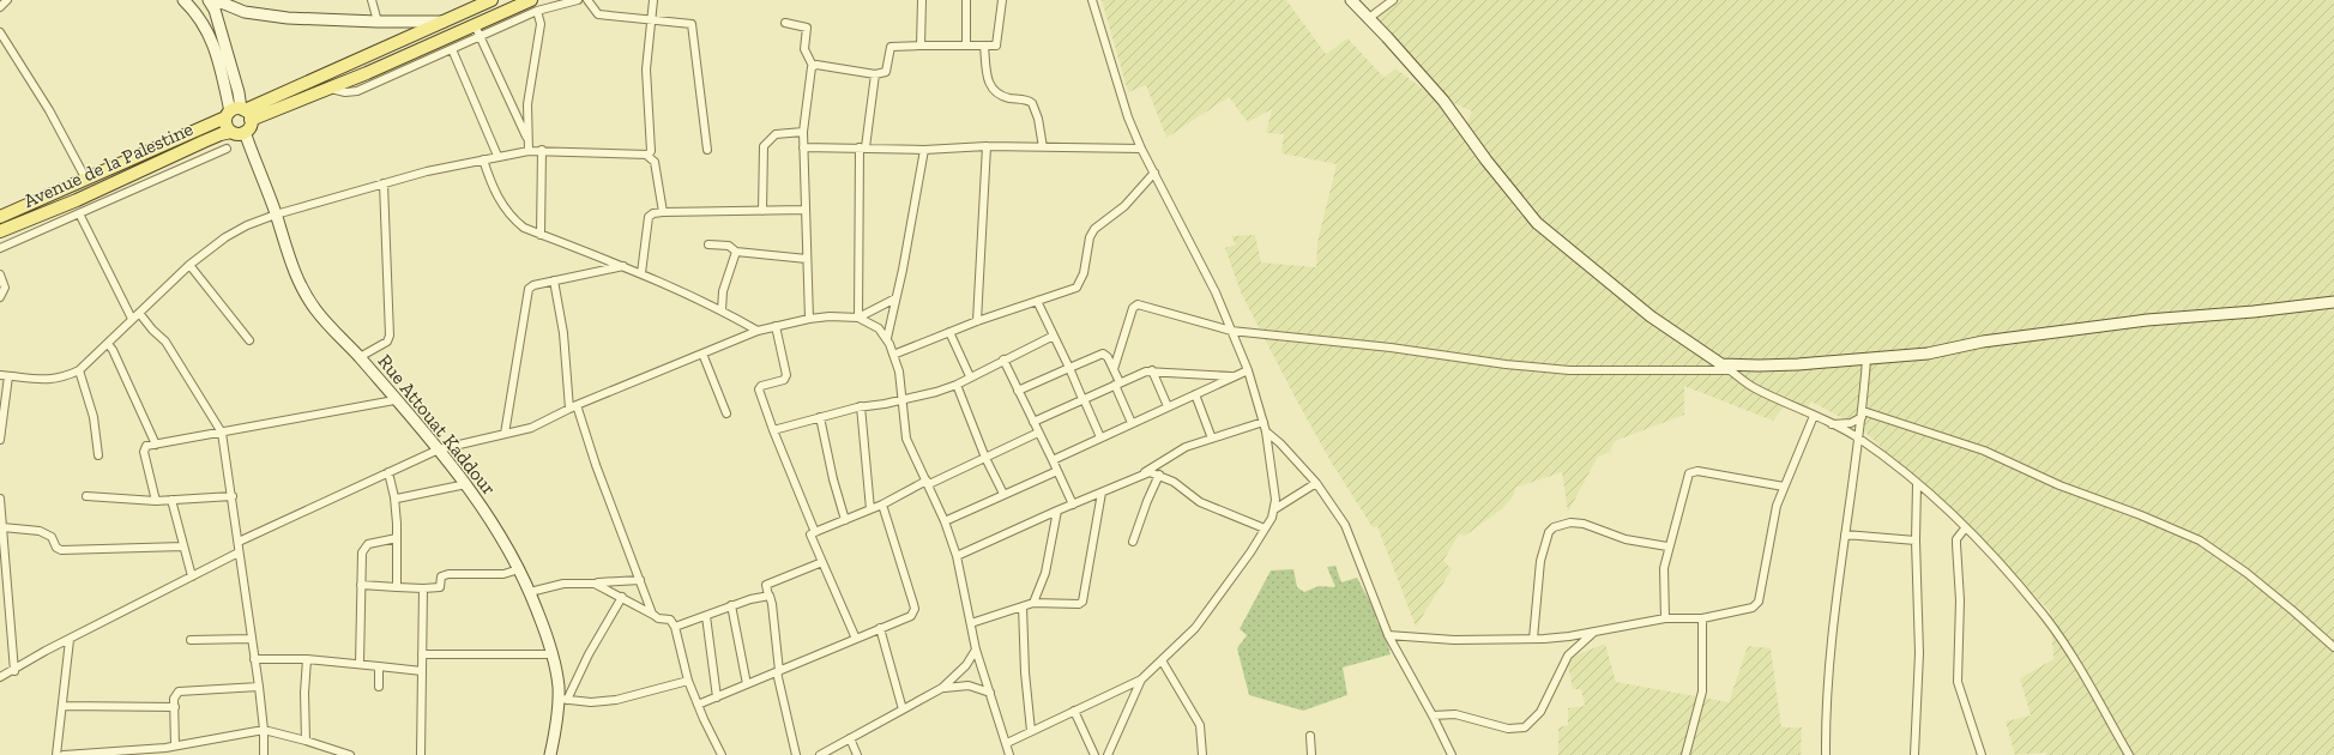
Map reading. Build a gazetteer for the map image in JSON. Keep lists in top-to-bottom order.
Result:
{
  "streets": {
    "main road": ["Avenue de la Palestine"],
    "street": ["Rue Attouat Kaddour"]
  },
  "crossings": [
    ["Avenue de la Palestine", "Rue Attouat Kaddour"]
  ]
}
